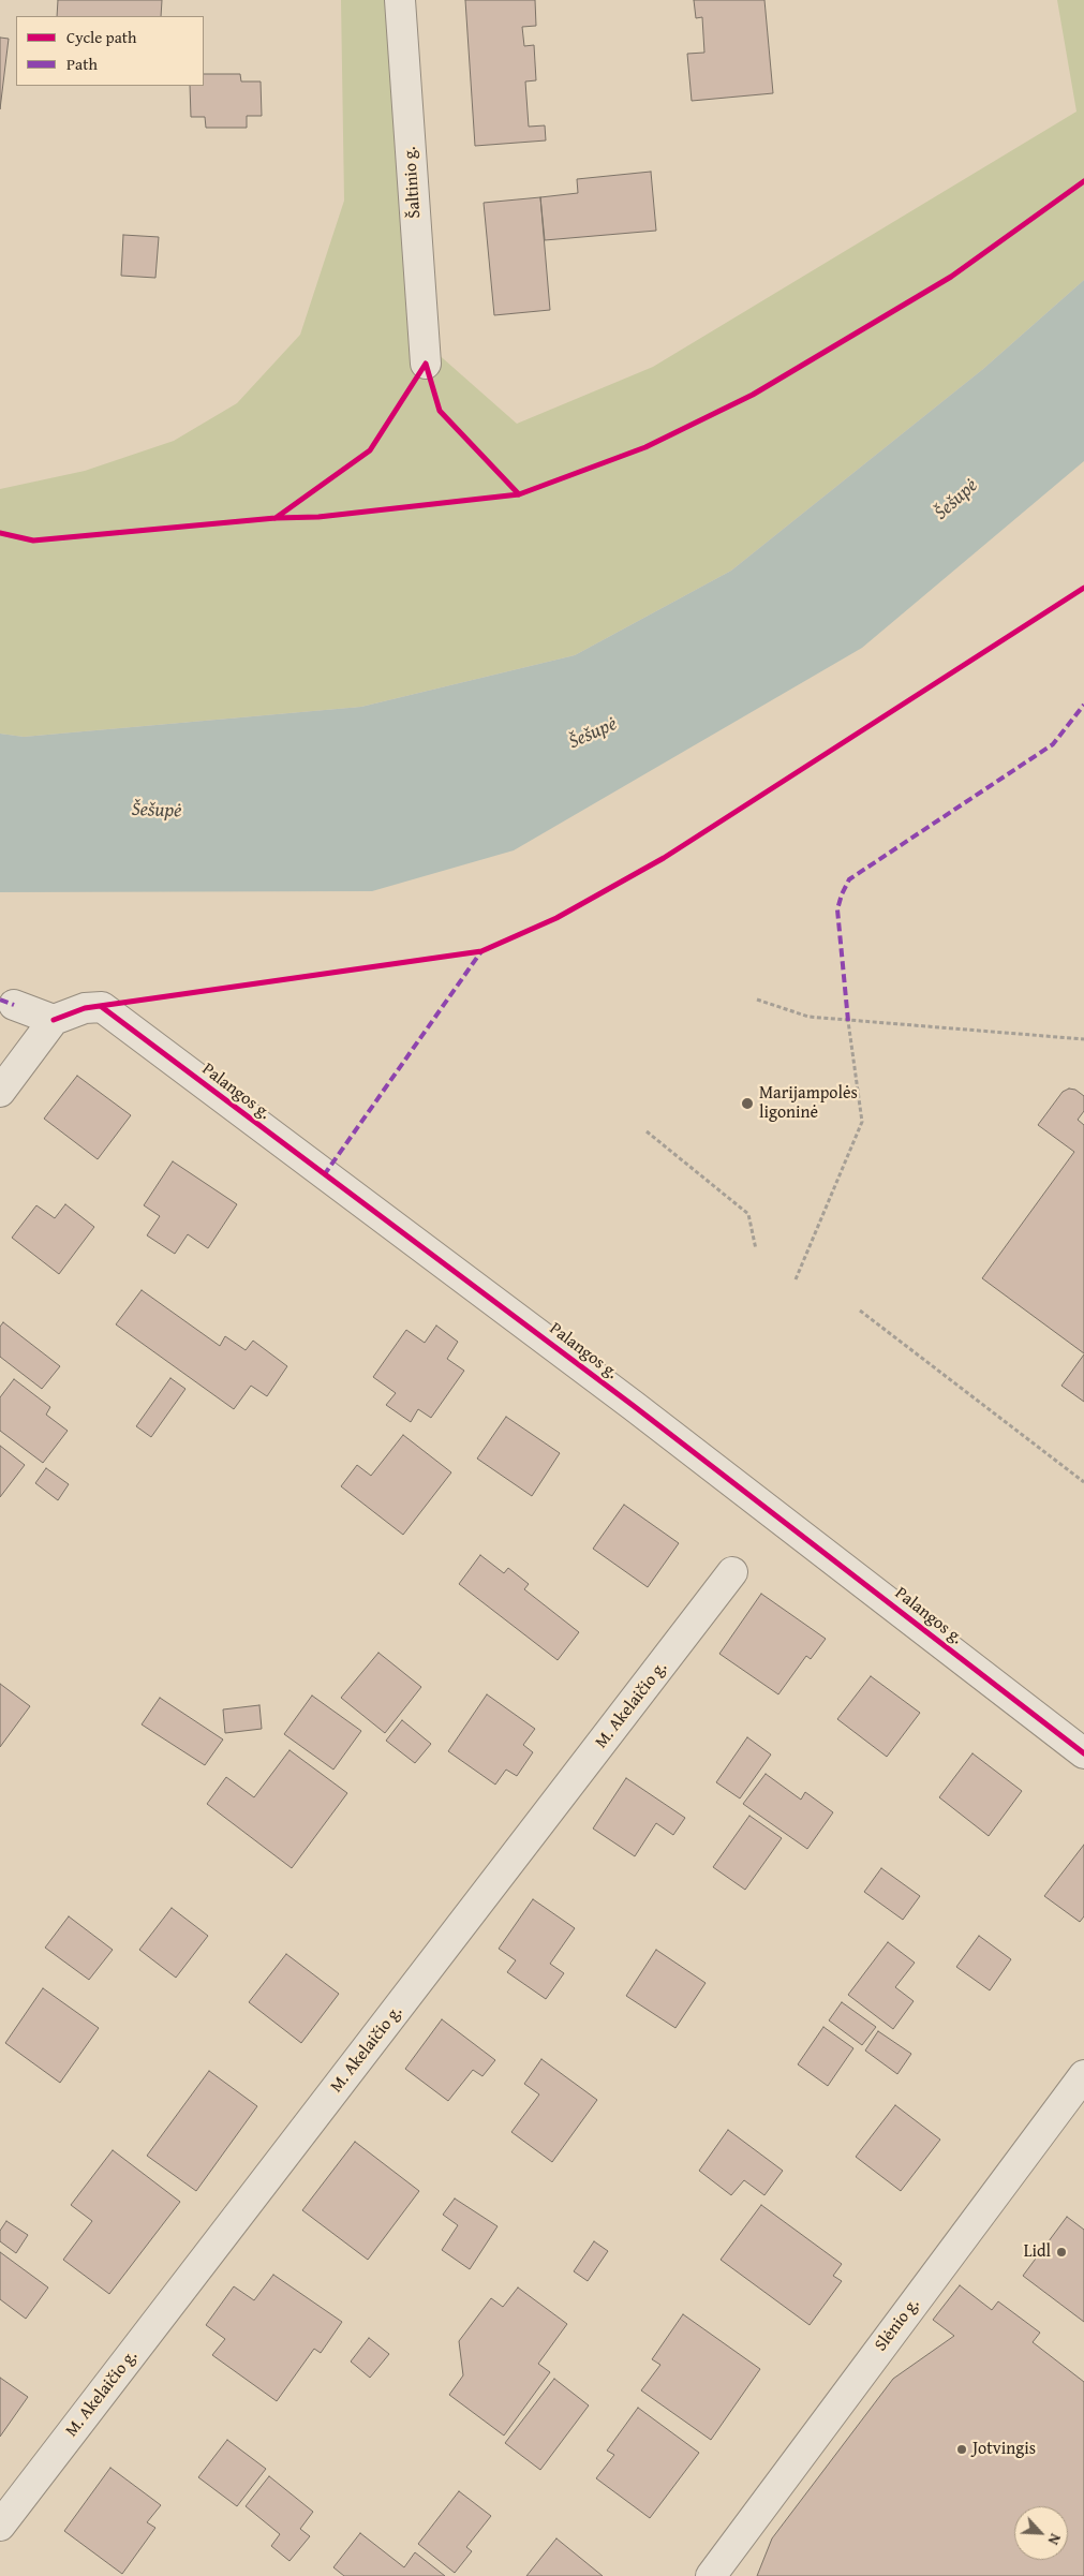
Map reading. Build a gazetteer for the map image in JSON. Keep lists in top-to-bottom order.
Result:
{
  "streets": {
    "street": [
      "Šaltinio g.",
      "Palangos g.",
      "M. Akelaičio g.",
      "Slėnio g."
    ]
  },
  "water": ["Šešupė"],
  "places": ["Marijampolės ligoninė", "Lidl", "Jotvingis"],
  "legend": ["Cycle path", "Path"],
  "north": "bottom right"
}
